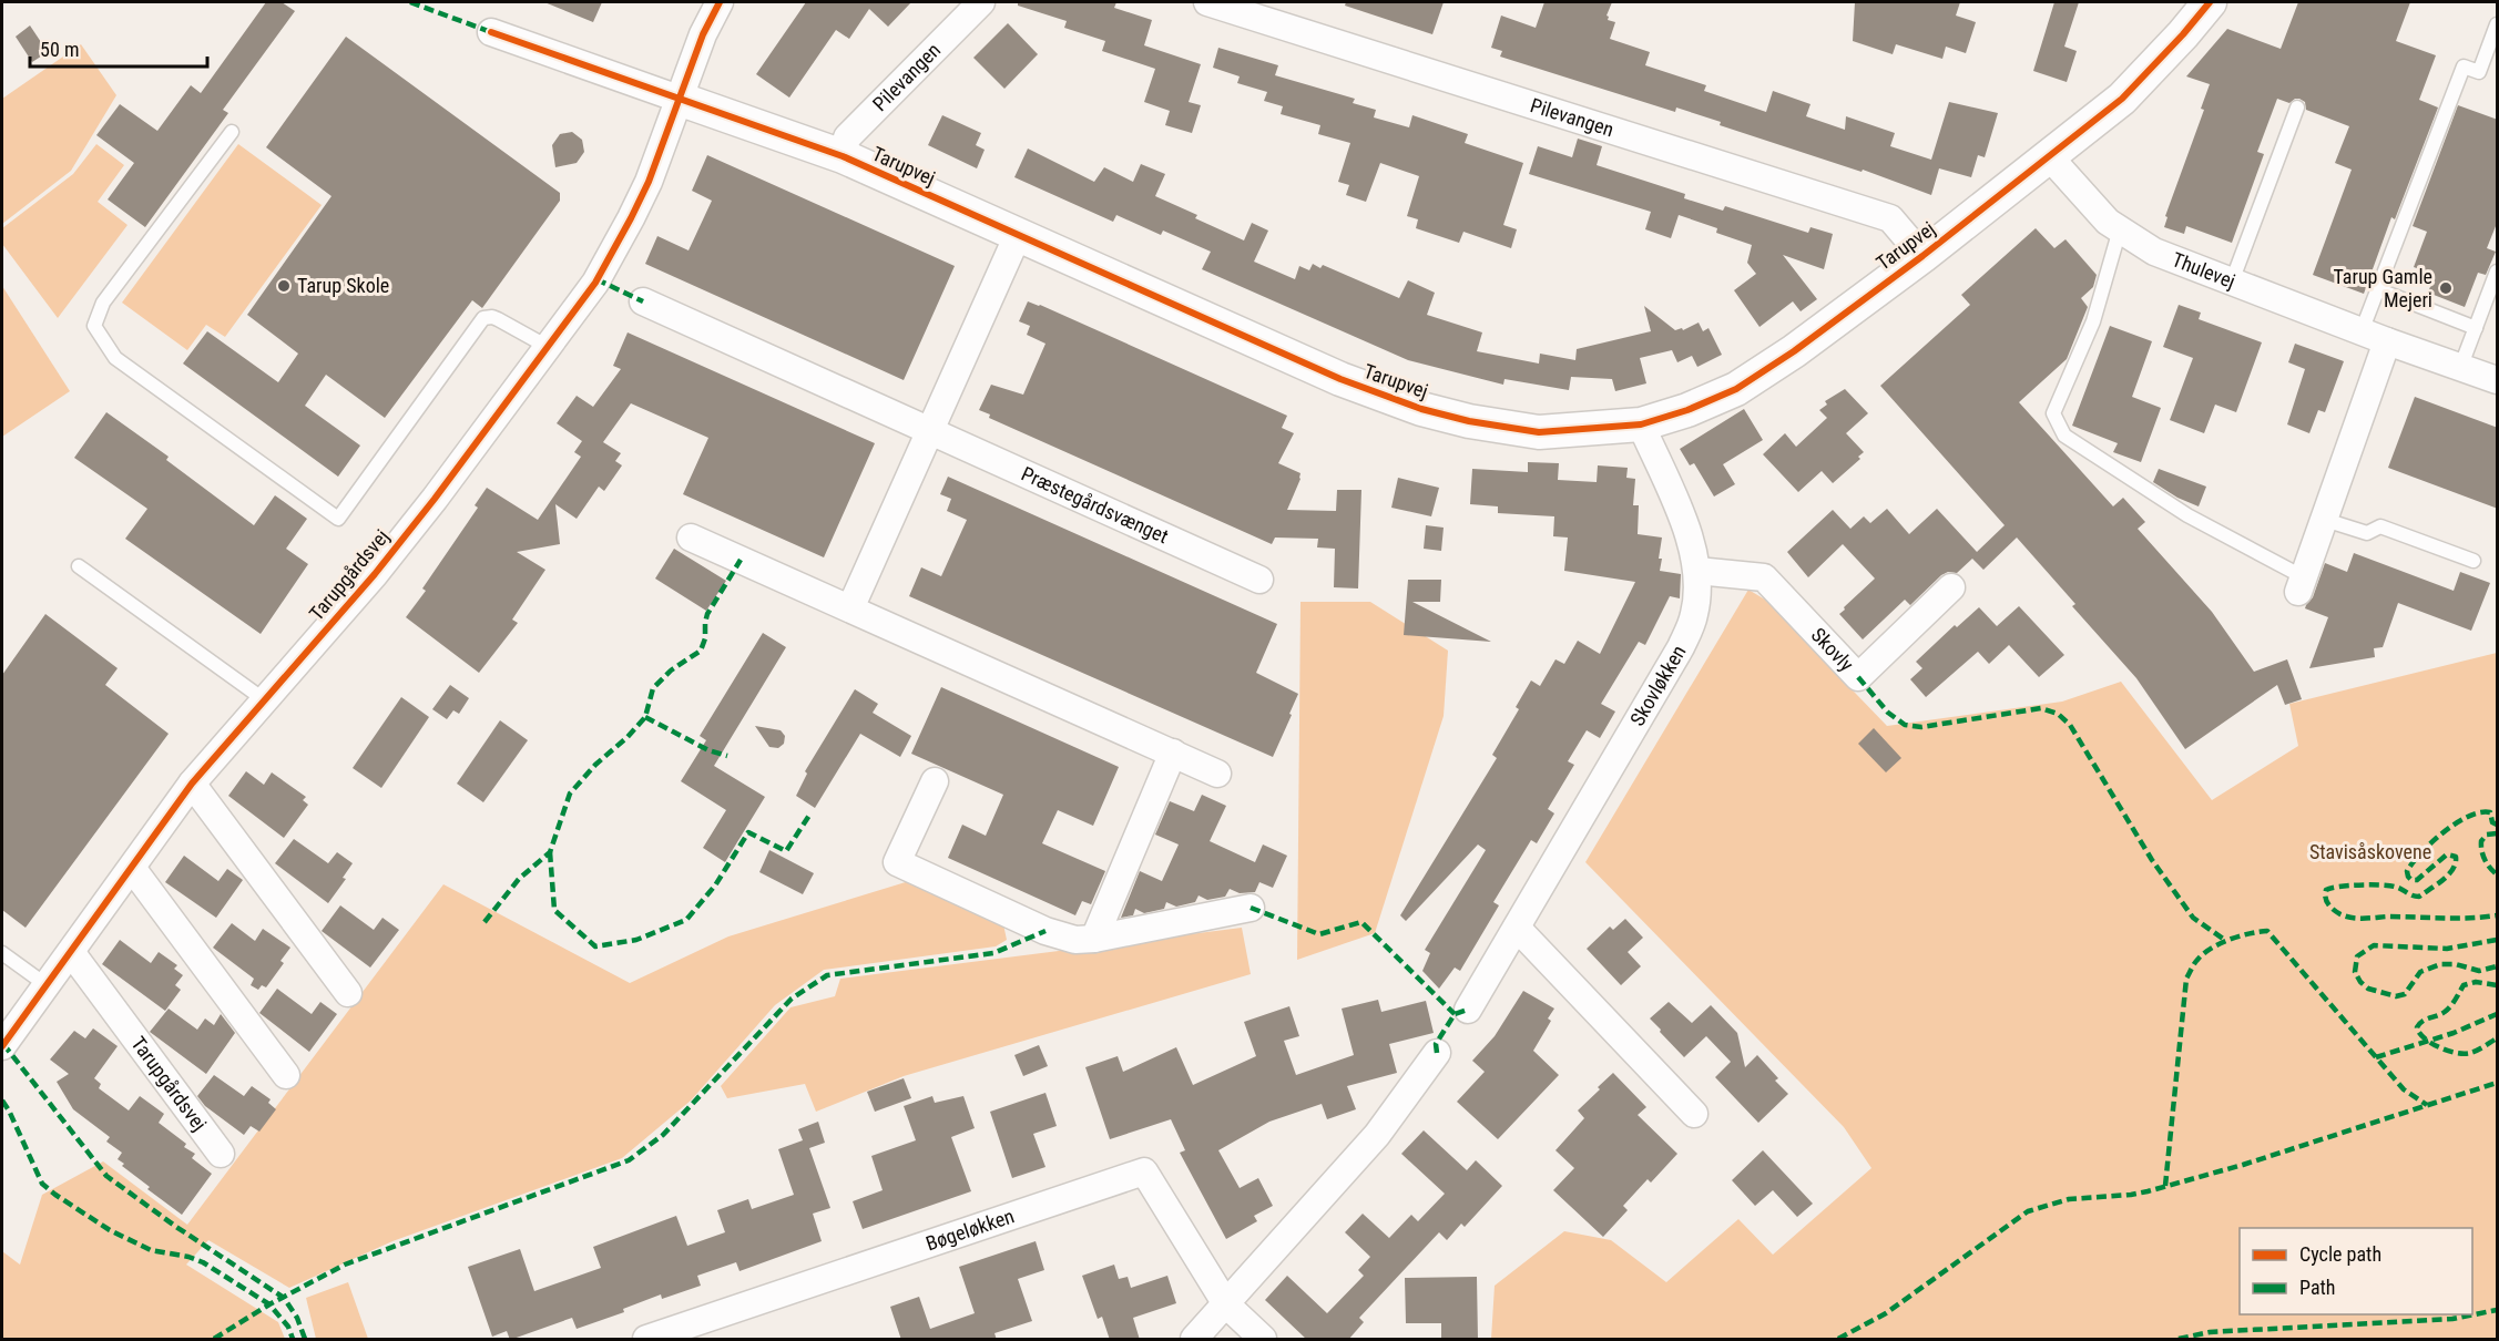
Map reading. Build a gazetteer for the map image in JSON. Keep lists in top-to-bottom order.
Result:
{
  "streets": {
    "street": [
      "Pilevangen",
      "Tarupvej",
      "Thulevej",
      "Præstegårdsvænget",
      "Tarupgårdsvej",
      "Skovly",
      "Skovløkken",
      "Bøgeløkken"
    ]
  },
  "crossings": [
    ["Pilevangen", "Tarupvej"],
    ["Tarupvej", "Thulevej"],
    ["Tarupvej", "Tarupgårdsvej"],
    ["Tarupvej", "Skovløkken"],
    ["Skovly", "Skovløkken"]
  ],
  "parks": ["Stavisåskovene"],
  "places": ["Tarup Skole", "Tarup Gamle Mejeri"],
  "legend": ["Cycle path", "Path"],
  "scale_bar": "50 m"
}
